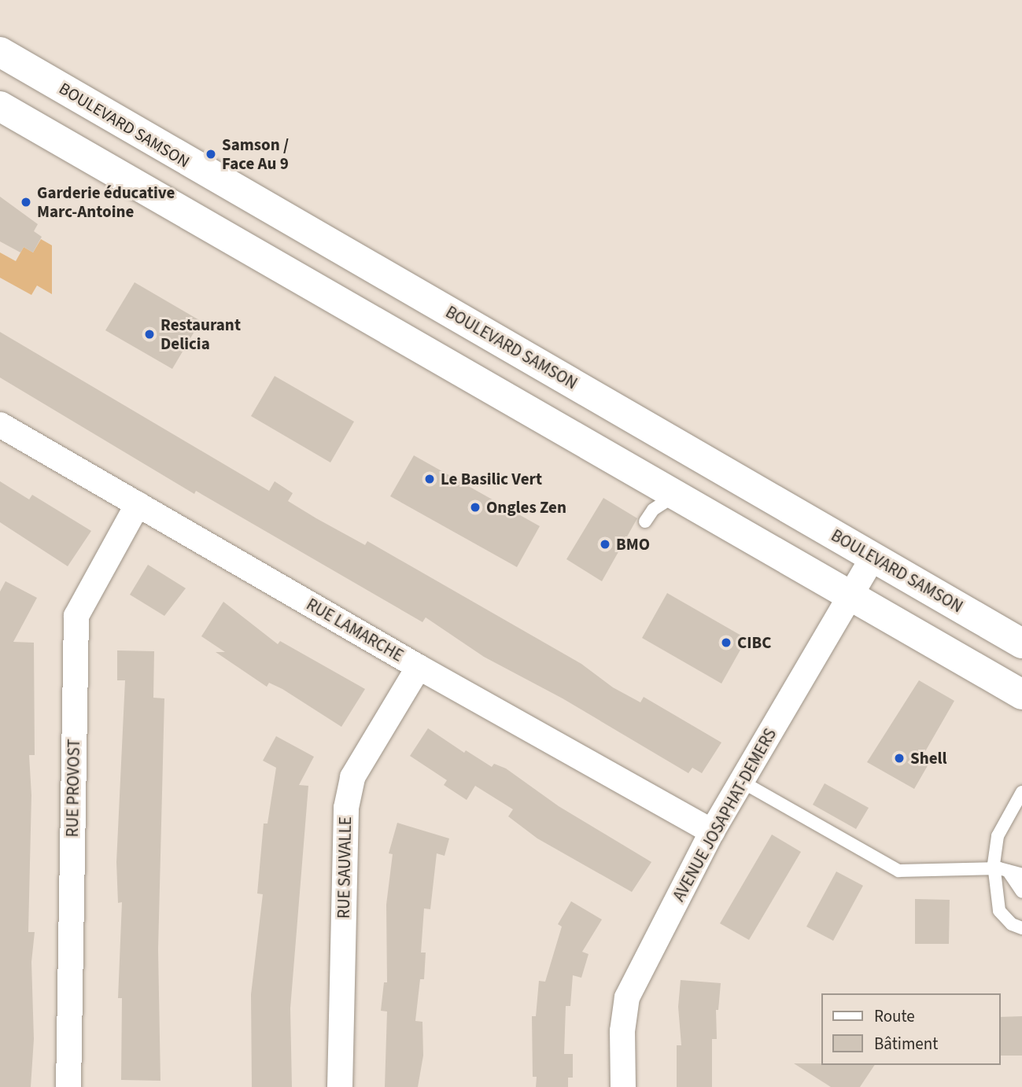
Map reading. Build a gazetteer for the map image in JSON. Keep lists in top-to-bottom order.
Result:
{
  "streets": {
    "street": [
      "BOULEVARD SAMSON",
      "RUE LAMARCHE",
      "RUE PROVOST",
      "AVENUE JOSAPHAT-DEMERS",
      "RUE SAUVALLE"
    ]
  },
  "crossings": [
    ["BOULEVARD SAMSON", "AVENUE JOSAPHAT-DEMERS"],
    ["RUE LAMARCHE", "RUE PROVOST"],
    ["RUE LAMARCHE", "AVENUE JOSAPHAT-DEMERS"],
    ["RUE LAMARCHE", "RUE SAUVALLE"]
  ],
  "places": [
    "Samson / Face Au 9",
    "Garderie éducative Marc-Antoine",
    "Restaurant Delicia",
    "Le Basilic Vert",
    "Ongles Zen",
    "BMO",
    "CIBC",
    "Shell"
  ],
  "legend": ["Route", "Bâtiment"]
}
